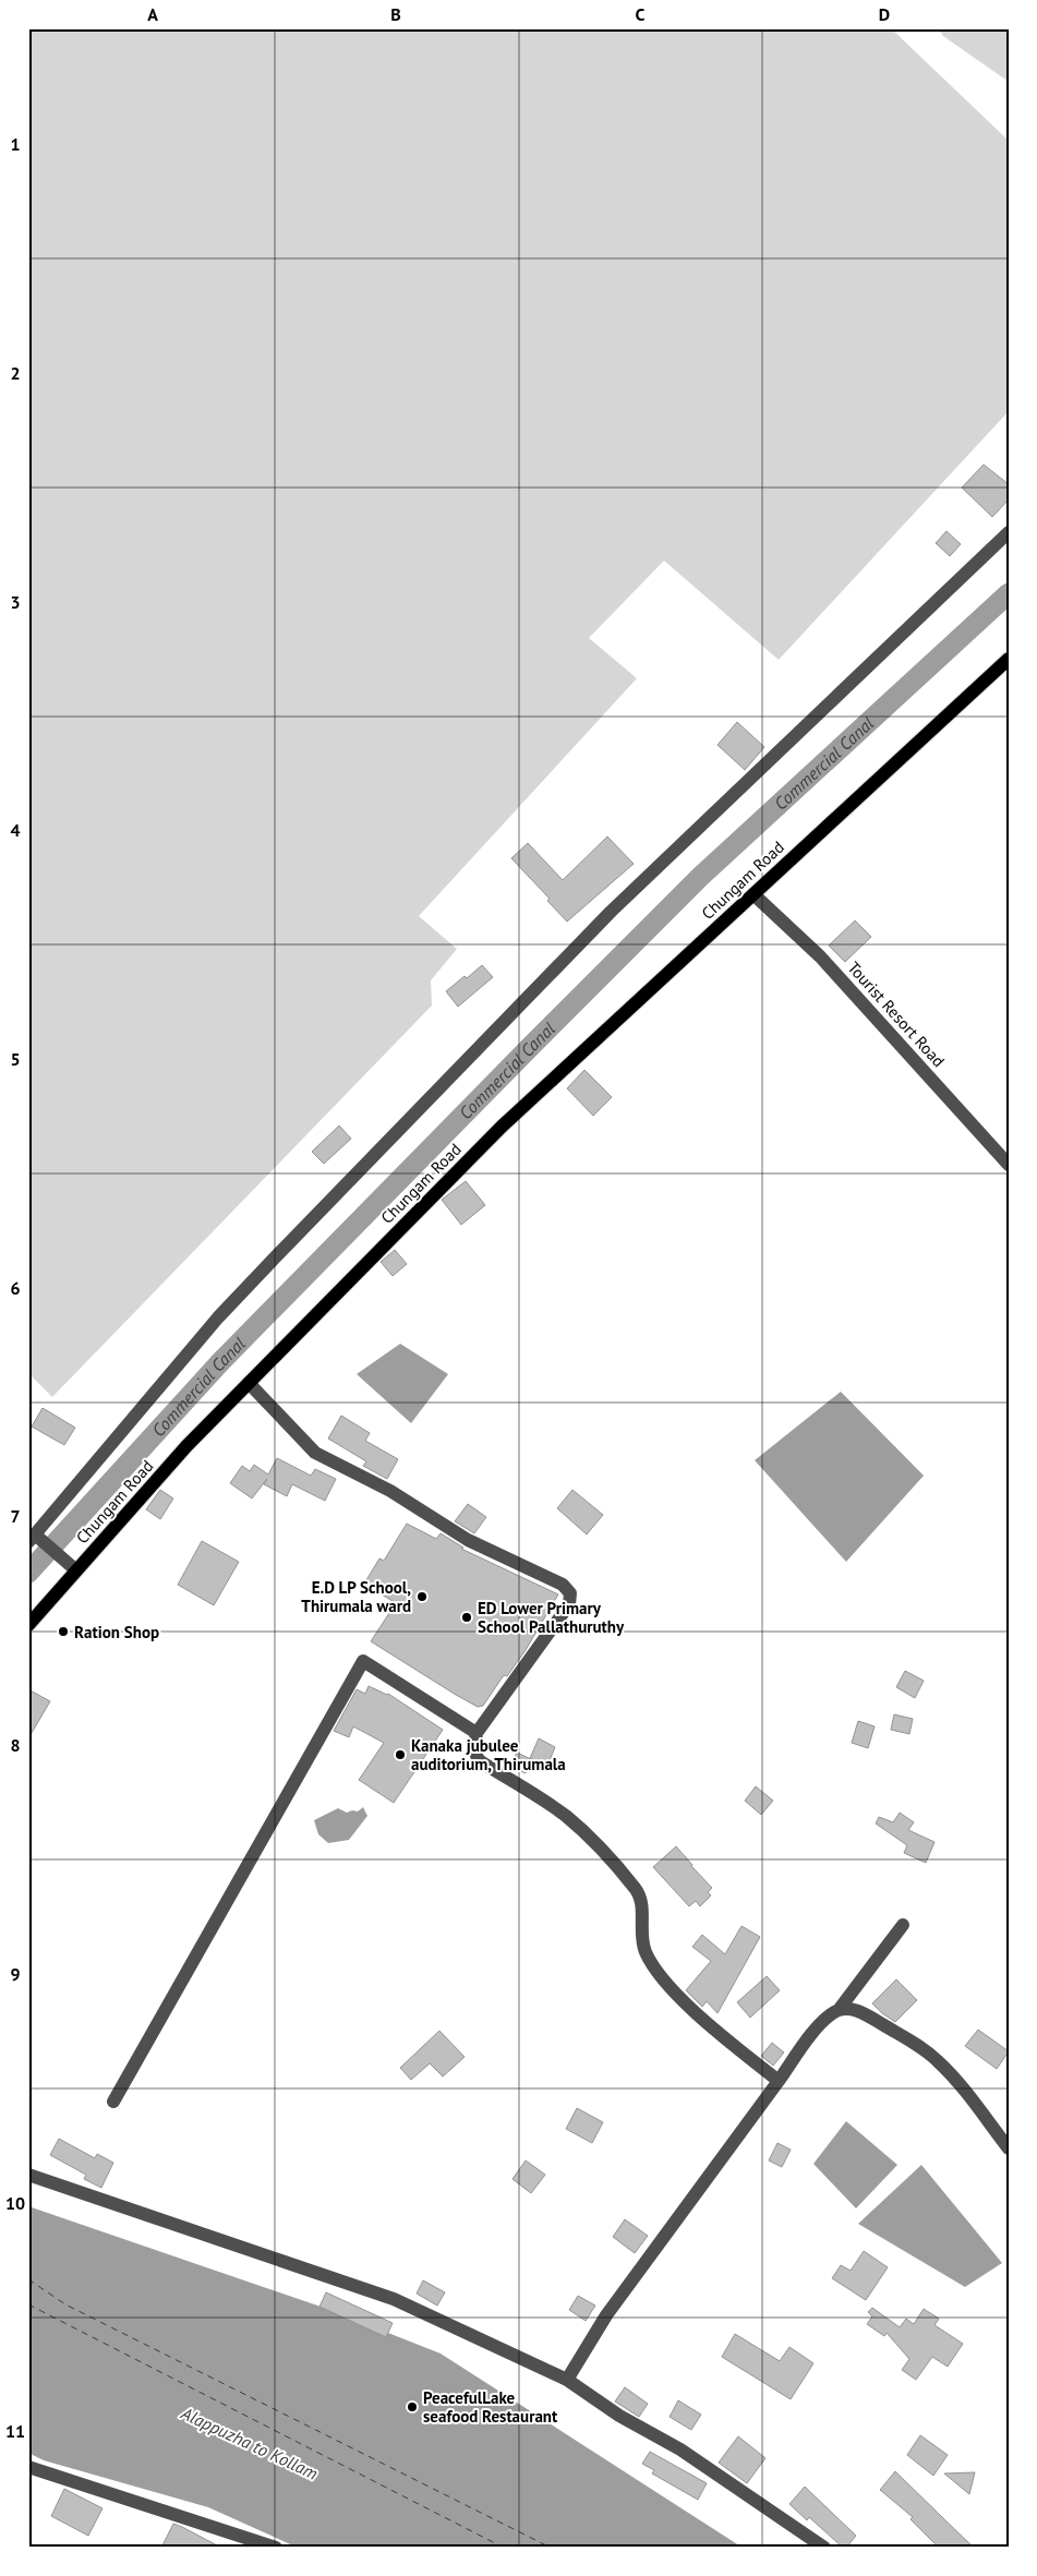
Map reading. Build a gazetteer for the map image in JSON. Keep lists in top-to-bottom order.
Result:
{
  "streets": {
    "main road": ["Chungam Road"],
    "street": ["Tourist Resort Road"]
  },
  "crossings": [
    ["Chungam Road", "Tourist Resort Road"]
  ],
  "water": ["Commercial Canal", "Alappuzha to Kollam"],
  "places": [
    "E.D LP School, Thirumala ward",
    "ED Lower Primary School Pallathuruthy",
    "Ration Shop",
    "Kanaka jubulee auditorium, Thirumala",
    "PeacefulLake seafood Restaurant"
  ],
  "grid": {
    "columns": [
      "A",
      "B",
      "C",
      "D"
    ],
    "rows": [
      "1",
      "2",
      "3",
      "4",
      "5",
      "6",
      "7",
      "8",
      "9",
      "10",
      "11"
    ]
  }
}
